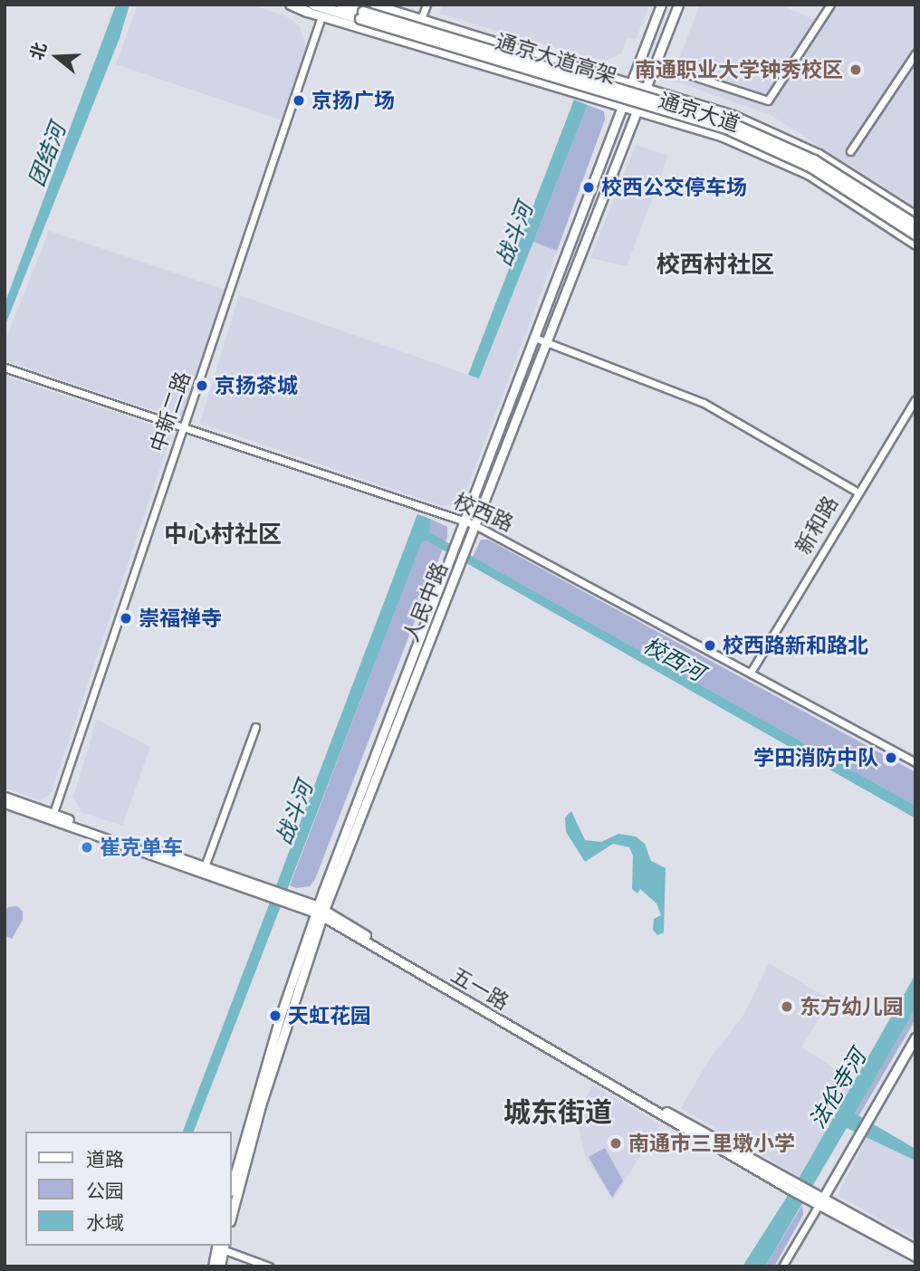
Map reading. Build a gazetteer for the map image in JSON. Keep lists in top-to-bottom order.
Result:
{
  "streets": {
    "highway": ["通京大道高架"],
    "main road": ["通京大道", "人民中路", "五一路"],
    "street": ["中新二路", "校西路", "新和路"]
  },
  "crossings": [
    ["通京大道高架", "通京大道"],
    ["通京大道", "中新二路"],
    ["通京大道", "人民中路"],
    ["中新二路", "校西路"],
    ["中新二路", "五一路"],
    ["校西路", "新和路"],
    ["校西路", "人民中路"],
    ["人民中路", "五一路"]
  ],
  "districts": ["校西村社区", "中心村社区", "城东街道"],
  "water": [
    "团结河",
    "战斗河",
    "校西河",
    "法伦寺河"
  ],
  "places": [
    "南通职业大学钟秀校区",
    "京扬广场",
    "校西公交停车场",
    "京扬茶城",
    "崇福禅寺",
    "校西路新和路北",
    "学田消防中队",
    "崔克单车",
    "东方幼儿园",
    "天虹花园",
    "南通市三里墩小学"
  ],
  "legend": ["道路", "公园", "水域"],
  "north": "left"
}
